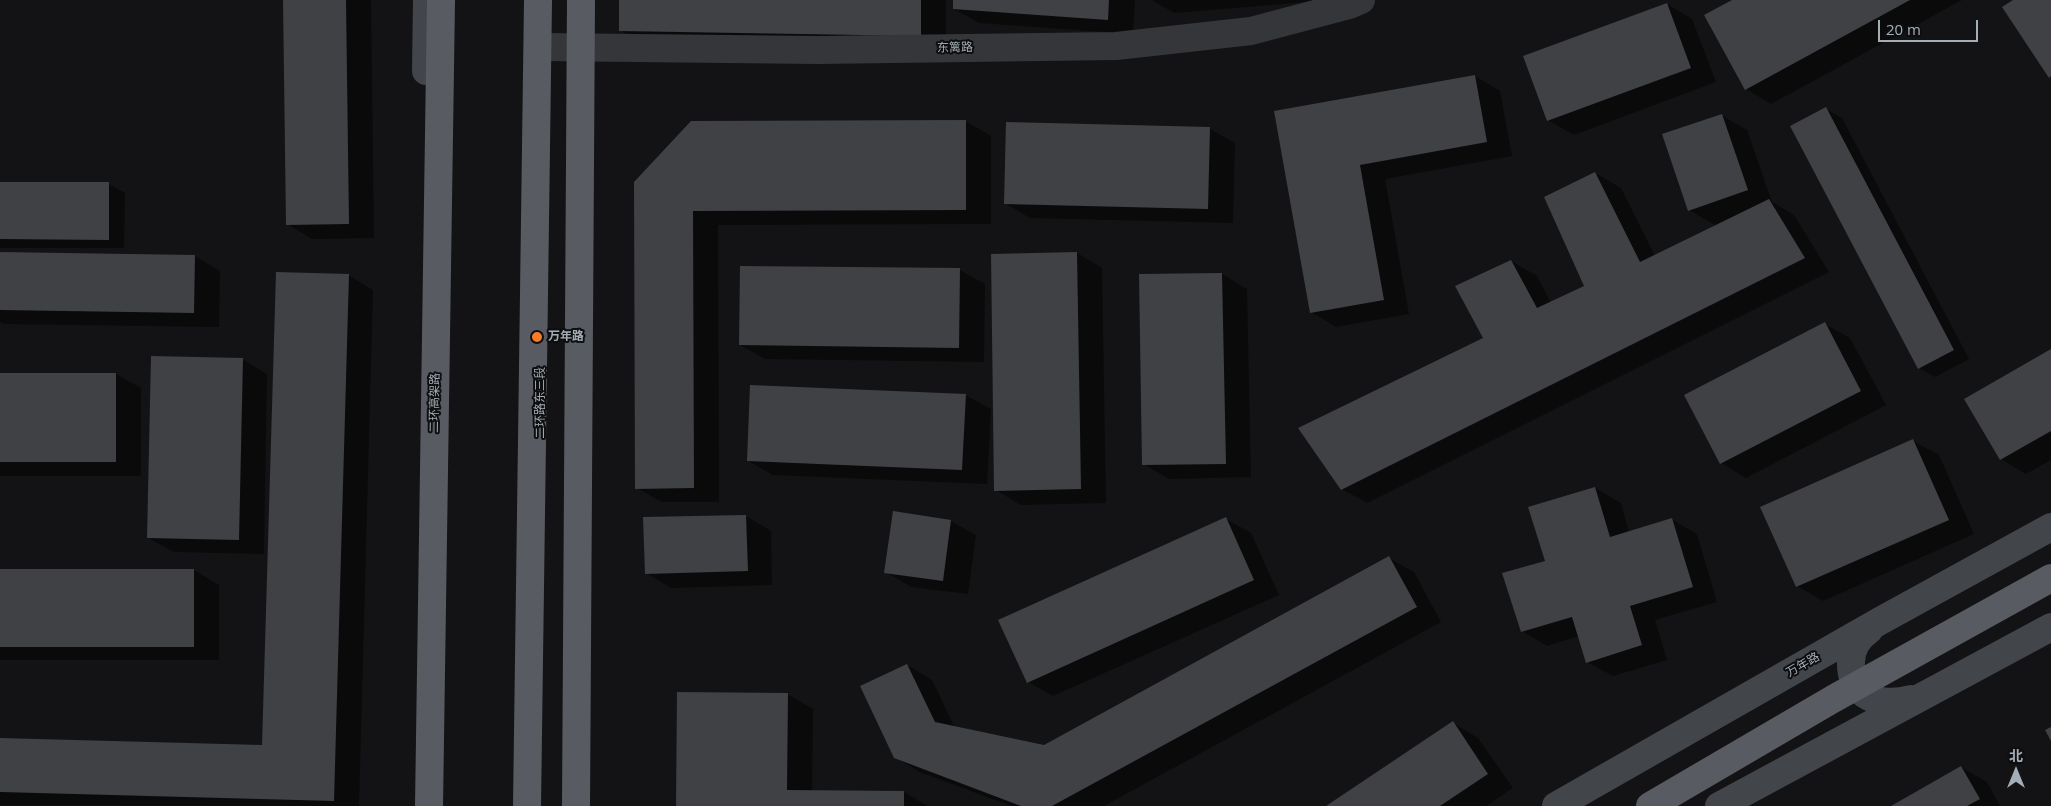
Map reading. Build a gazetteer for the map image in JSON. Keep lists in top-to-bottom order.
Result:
{
  "streets": {
    "highway": ["二环高架路"],
    "main road": ["二环路东三段", "万年路"],
    "street": ["东篱路"]
  },
  "crossings": [
    ["东篱路", "二环路东三段"]
  ],
  "places": ["万年路"],
  "scale_bar": "20 m",
  "north": "top"
}
